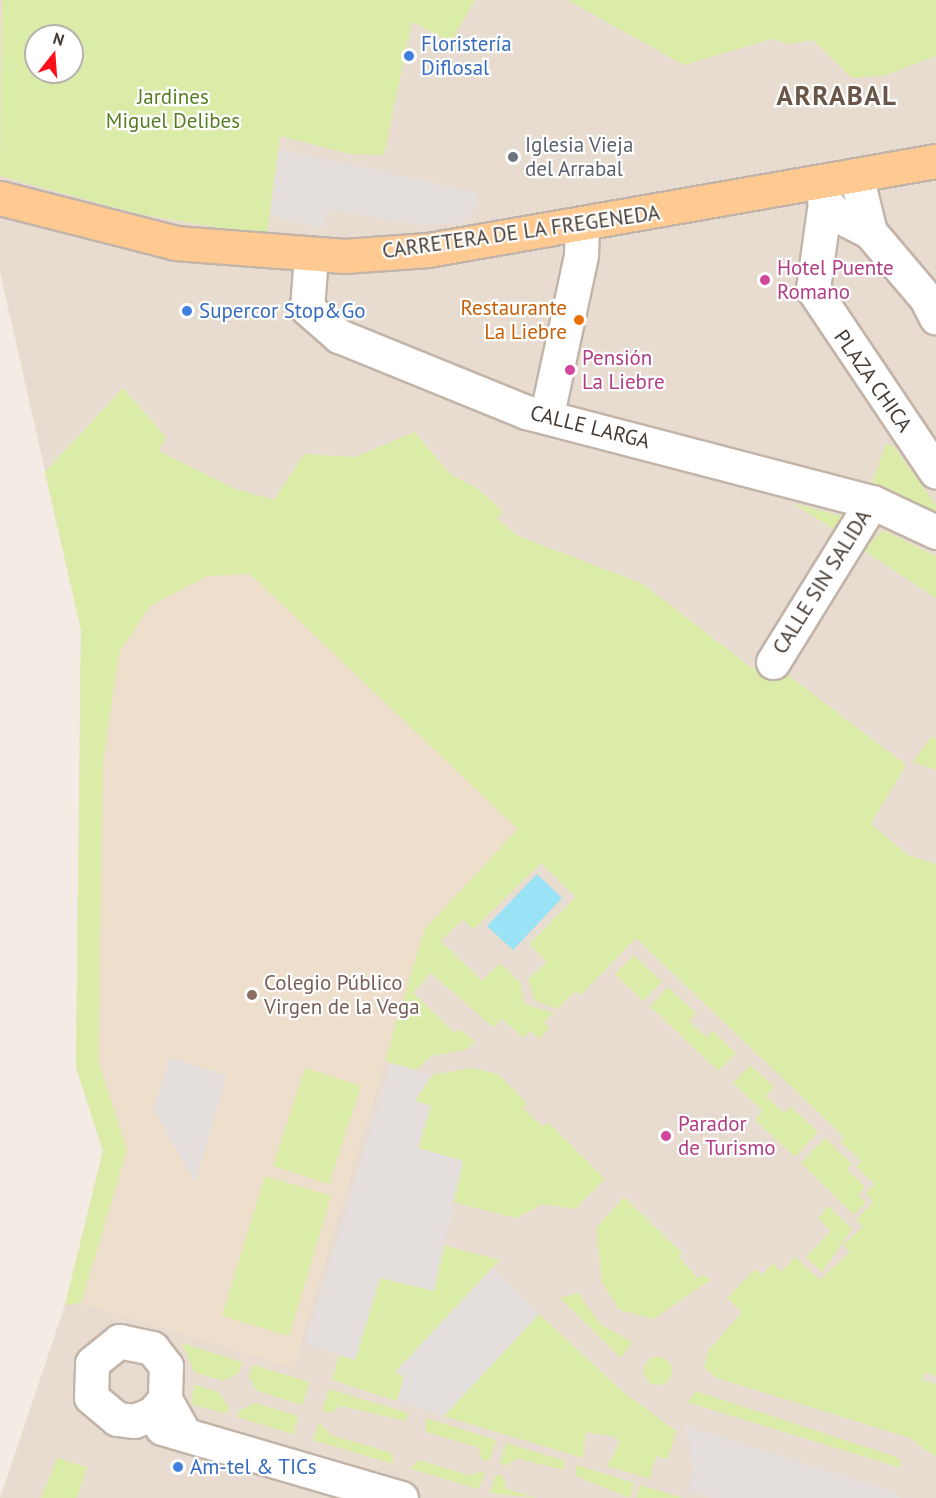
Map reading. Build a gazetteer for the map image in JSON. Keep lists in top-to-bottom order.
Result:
{
  "streets": {
    "main road": ["CARRETERA DE LA FREGENEDA"],
    "street": ["PLAZA CHICA", "CALLE LARGA", "CALLE SIN SALIDA"]
  },
  "crossings": [
    ["CARRETERA DE LA FREGENEDA", "PLAZA CHICA"],
    ["CARRETERA DE LA FREGENEDA", "CALLE LARGA"],
    ["CALLE LARGA", "CALLE SIN SALIDA"]
  ],
  "districts": ["ARRABAL"],
  "parks": ["Jardines Miguel Delibes"],
  "places": [
    "Floristería Diflosal",
    "Iglesia Vieja del Arrabal",
    "Hotel Puente Romano",
    "Supercor Stop&Go",
    "Restaurante La Liebre",
    "Pensión La Liebre",
    "Colegio Público Virgen de la Vega",
    "Parador de Turismo",
    "Am-tel & TICs"
  ],
  "north": "top"
}
